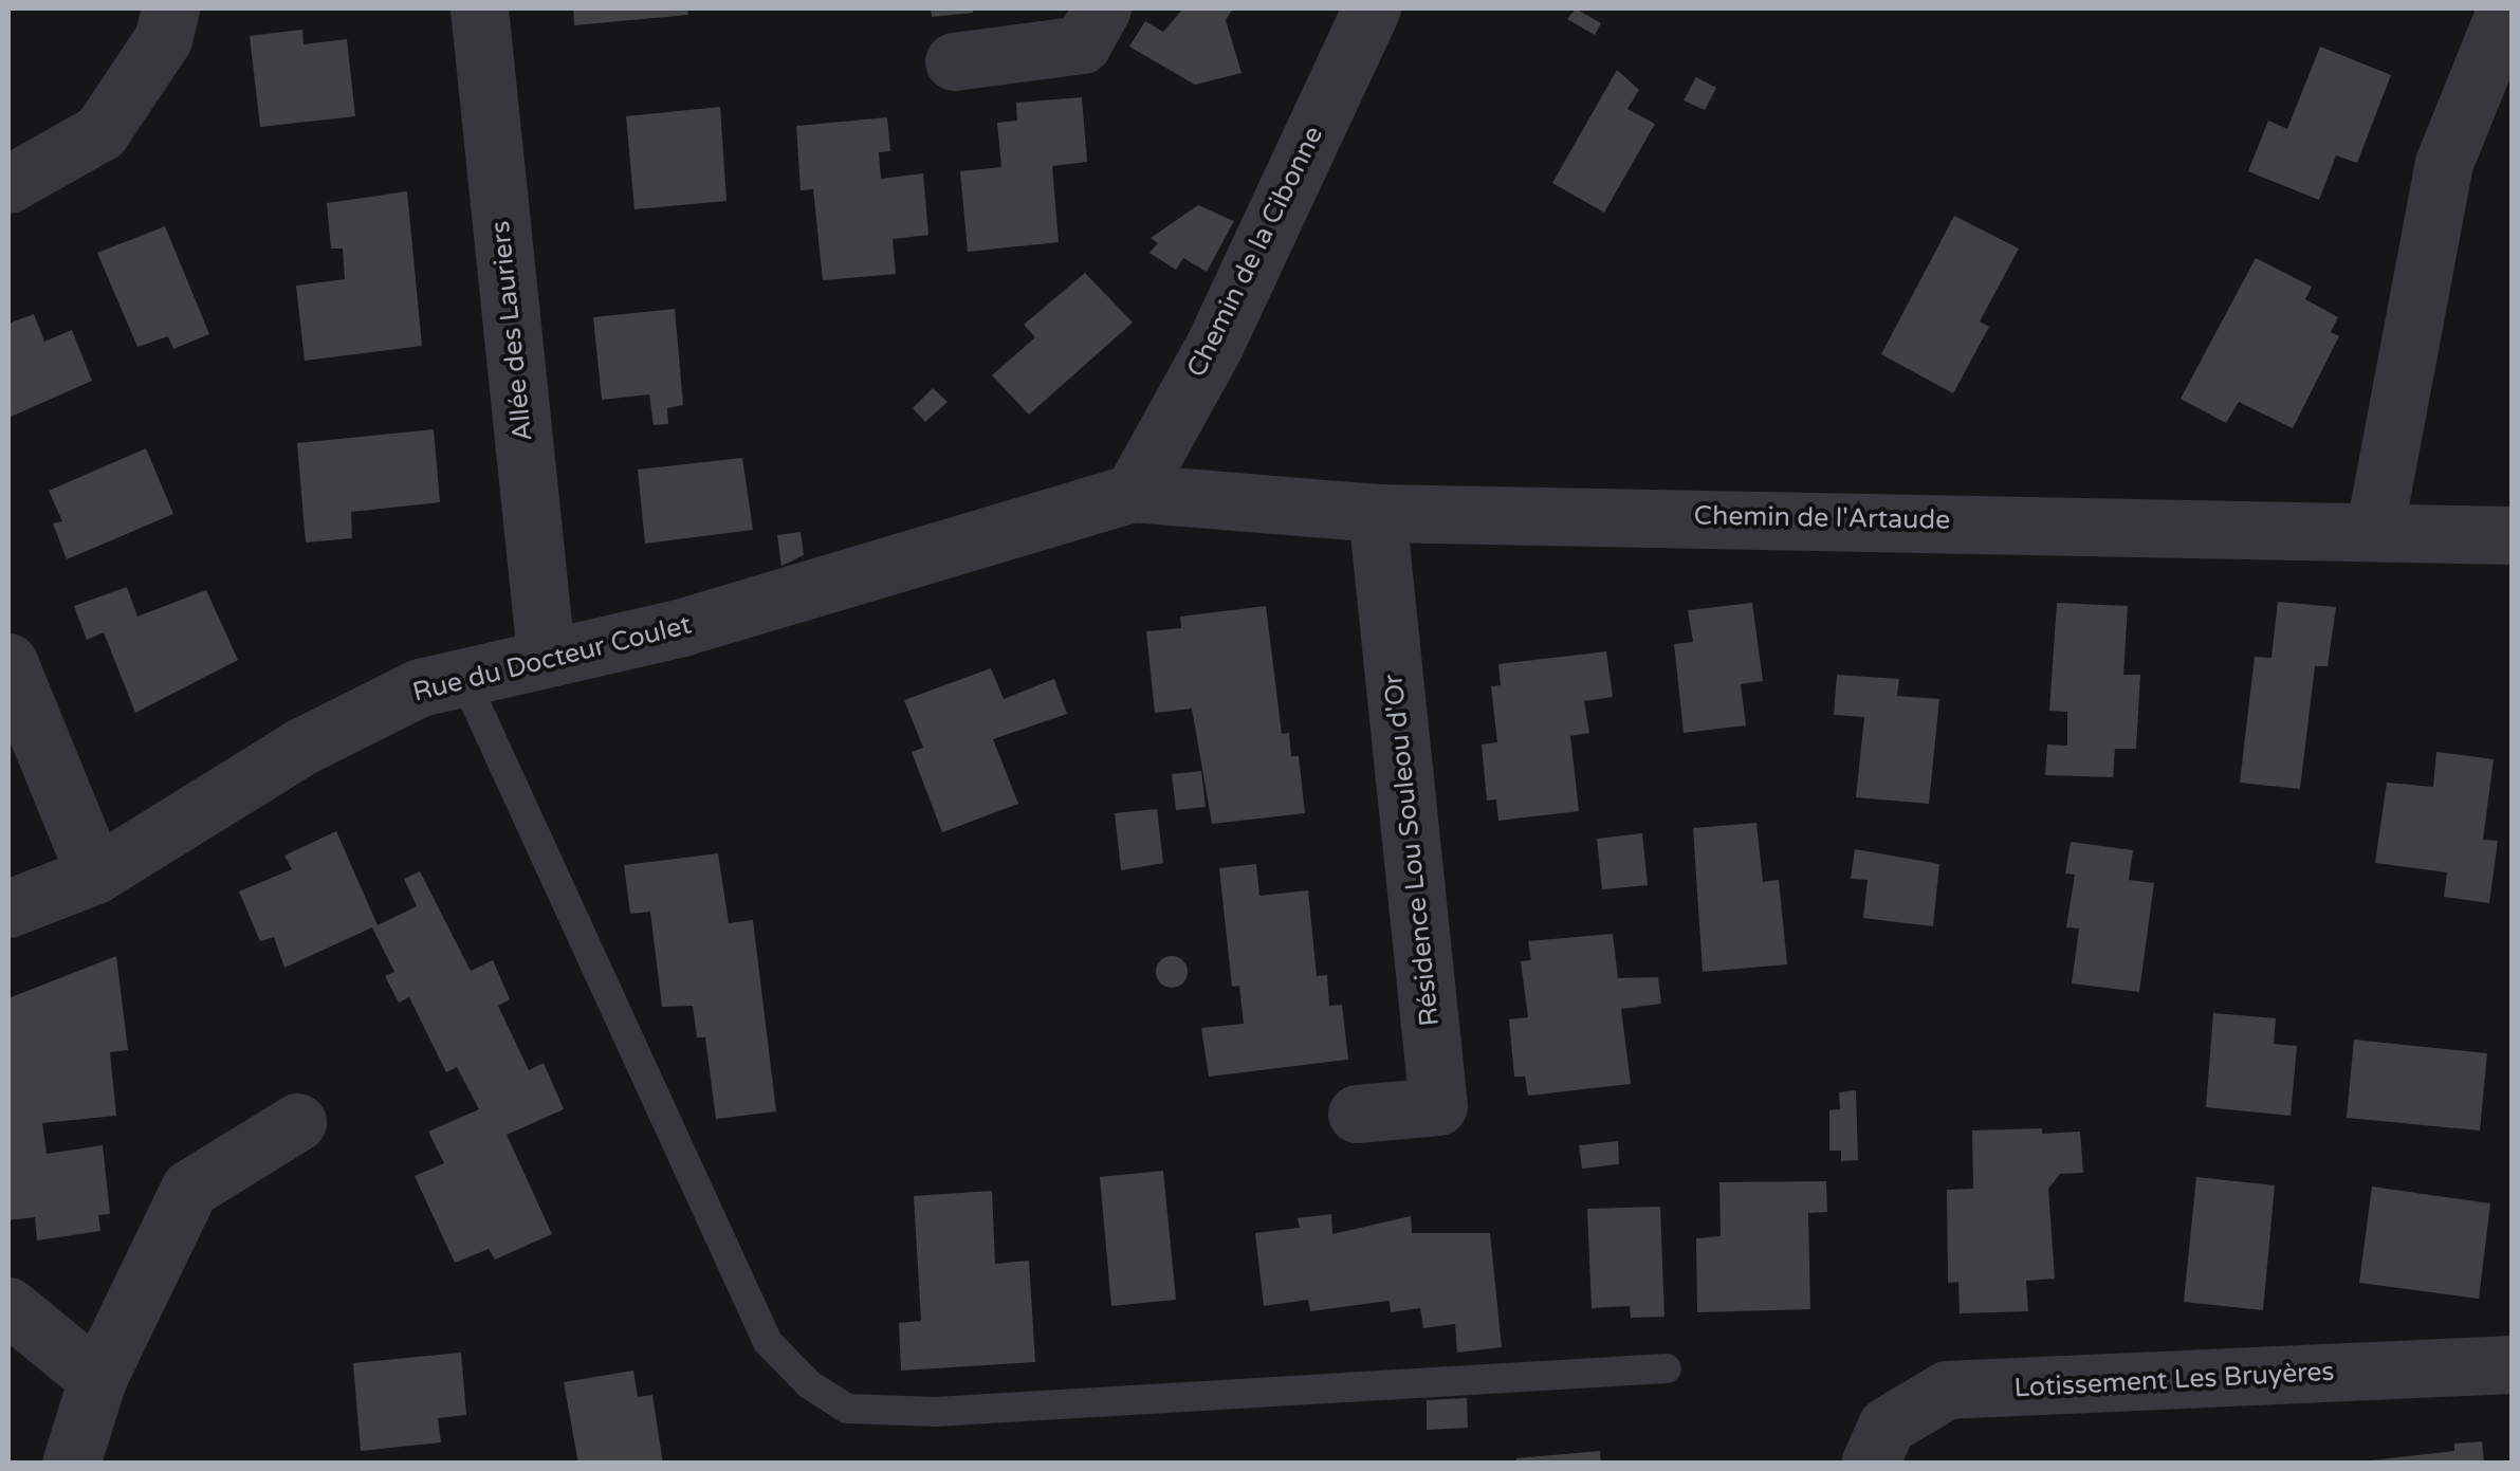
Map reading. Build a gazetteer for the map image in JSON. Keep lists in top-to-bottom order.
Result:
{
  "streets": {
    "street": [
      "Chemin de la Cibonne",
      "Allée des Lauriers",
      "Chemin de l'Artaude",
      "Rue du Docteur Coulet",
      "Résidence Lou Souleou d'Or",
      "Lotissement Les Bruyères"
    ]
  },
  "crossings": [
    ["Chemin de la Cibonne", "Chemin de l'Artaude"],
    ["Chemin de la Cibonne", "Rue du Docteur Coulet"],
    ["Allée des Lauriers", "Rue du Docteur Coulet"],
    ["Chemin de l'Artaude", "Rue du Docteur Coulet"],
    ["Chemin de l'Artaude", "Résidence Lou Souleou d'Or"]
  ]
}
